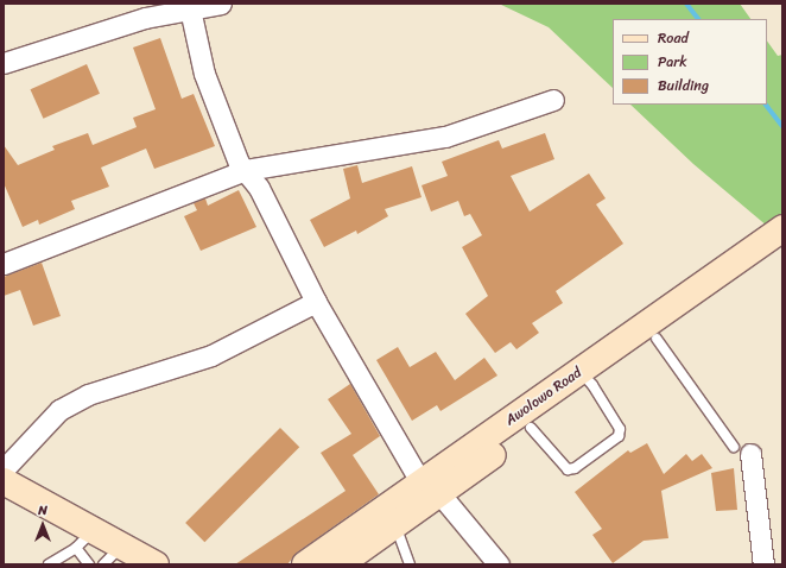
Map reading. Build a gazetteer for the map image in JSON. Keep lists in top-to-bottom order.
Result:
{
  "streets": {
    "main road": ["Awolowo Road"]
  },
  "legend": ["Road", "Park", "Building"],
  "north": "top"
}
